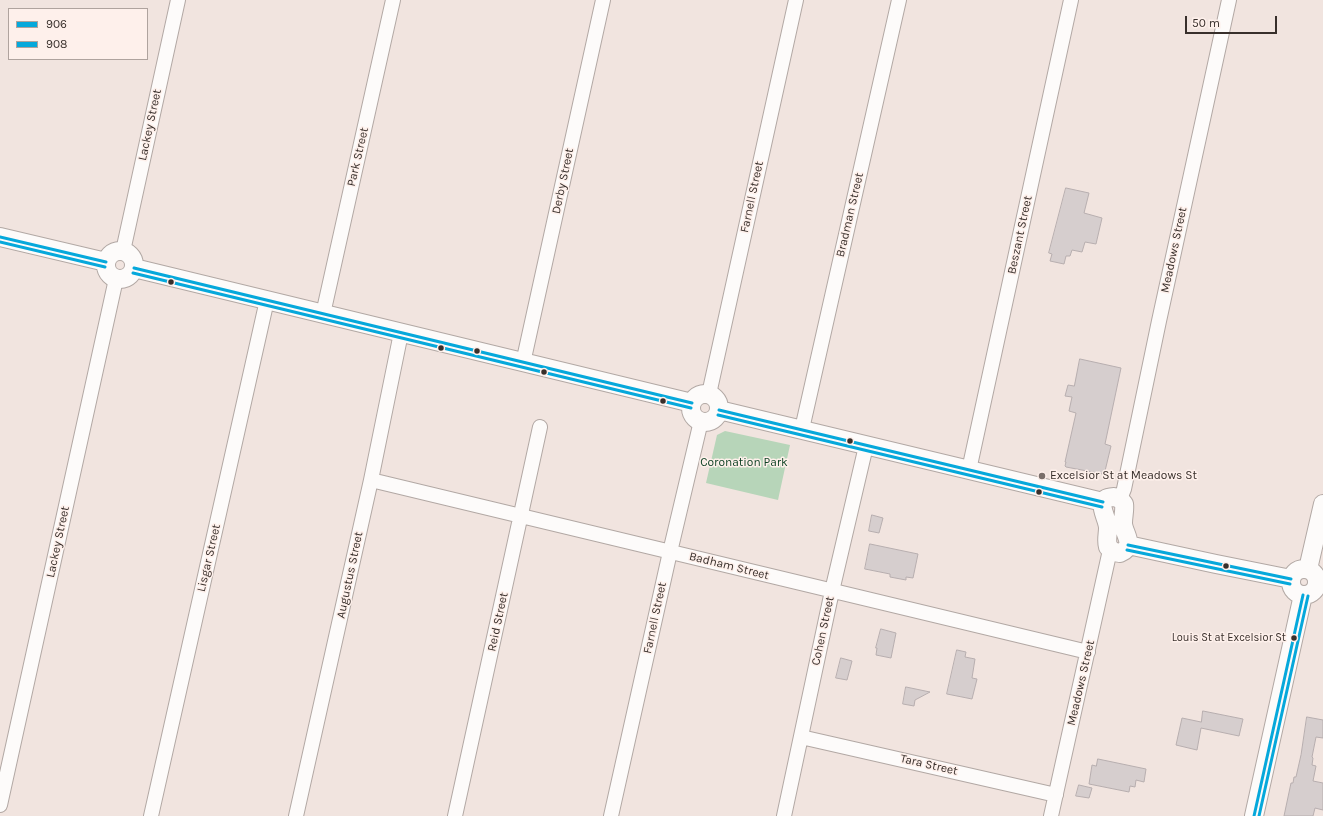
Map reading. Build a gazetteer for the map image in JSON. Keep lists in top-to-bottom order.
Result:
{
  "streets": {
    "street": [
      "Lackey Street",
      "Park Street",
      "Derby Street",
      "Farnell Street",
      "Bradman Street",
      "Beszant Street",
      "Meadows Street",
      "Lisgar Street",
      "Badham Street",
      "Augustus Street",
      "Reid Street",
      "Cohen Street",
      "Tara Street"
    ]
  },
  "crossings": [
    ["Farnell Street", "Badham Street"],
    ["Meadows Street", "Badham Street"],
    ["Meadows Street", "Tara Street"],
    ["Badham Street", "Augustus Street"],
    ["Badham Street", "Reid Street"],
    ["Badham Street", "Cohen Street"],
    ["Cohen Street", "Tara Street"]
  ],
  "parks": ["Coronation Park"],
  "places": ["Excelsior St at Meadows St", "Louis St at Excelsior St"],
  "lines": ["transit line 906", "transit line 908"],
  "legend": ["906", "908"],
  "scale_bar": "50 m"
}
